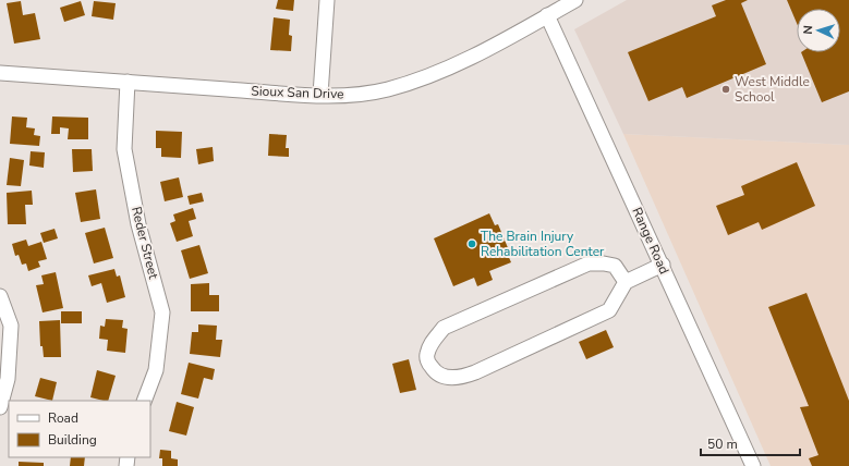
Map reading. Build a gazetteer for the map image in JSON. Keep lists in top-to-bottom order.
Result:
{
  "streets": {
    "street": ["Sioux San Drive", "Range Road", "Reder Street"]
  },
  "crossings": [
    ["Sioux San Drive", "Range Road"],
    ["Sioux San Drive", "Reder Street"]
  ],
  "places": ["West Middle School", "The Brain Injury Rehabilitation Center"],
  "legend": ["Road", "Building"],
  "scale_bar": "50 m",
  "north": "left"
}
